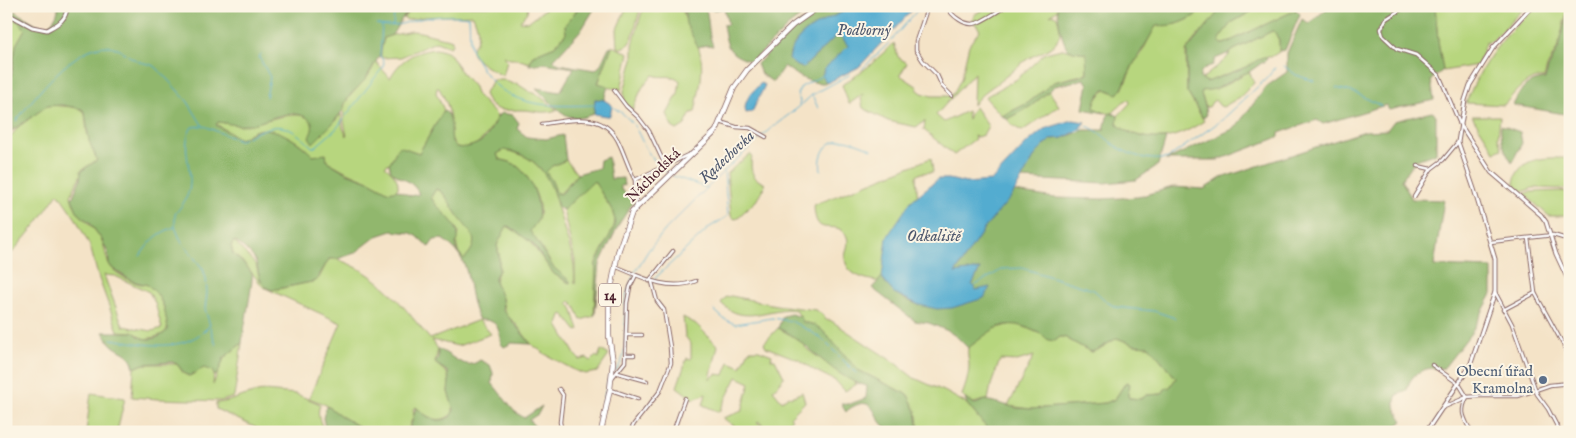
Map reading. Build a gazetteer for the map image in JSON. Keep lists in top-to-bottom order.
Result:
{
  "streets": {
    "main road": ["Náchodská", "14"]
  },
  "water": ["Podborný", "Radechovka", "Odkaliště"],
  "places": ["Obecní úřad Kramolna"]
}
